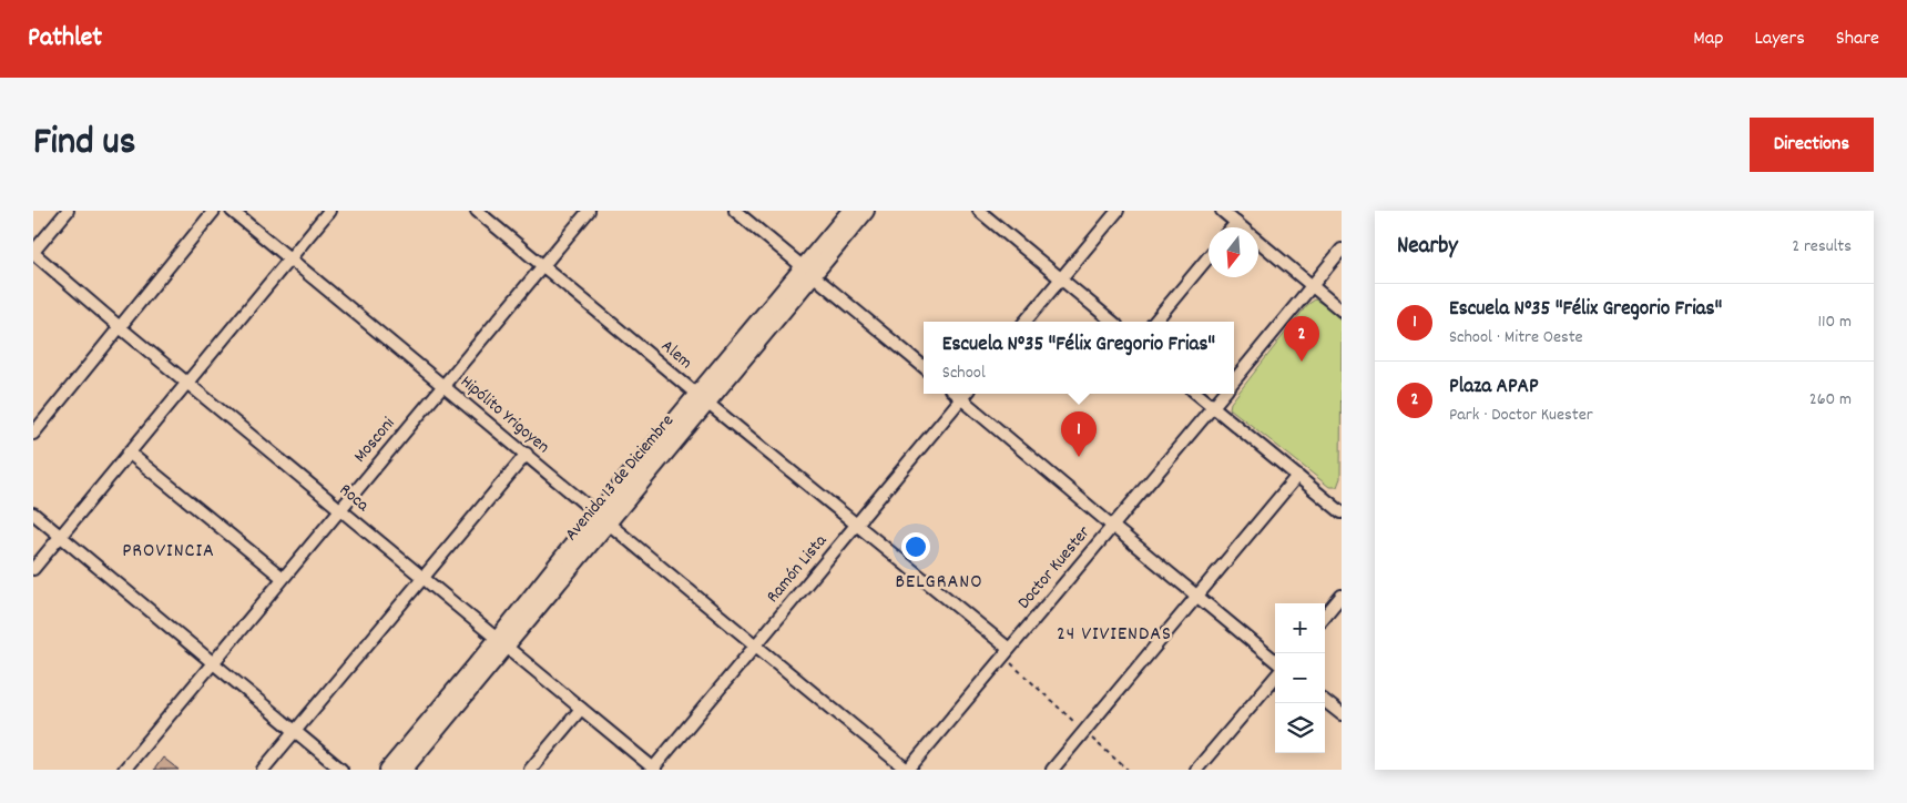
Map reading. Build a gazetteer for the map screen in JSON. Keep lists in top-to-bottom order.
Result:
{
  "streets": {
    "street": [
      "Alem",
      "Hipólito Yrigoyen",
      "Mosconi",
      "Avenida 13 de Diciembre",
      "Roca",
      "Doctor Kuester",
      "Ramón Lista"
    ]
  },
  "crossings": [
    ["Alem", "Mosconi"],
    ["Alem", "Avenida 13 de Diciembre"],
    ["Alem", "Doctor Kuester"],
    ["Alem", "Ramón Lista"],
    ["Hipólito Yrigoyen", "Mosconi"],
    ["Hipólito Yrigoyen", "Avenida 13 de Diciembre"],
    ["Hipólito Yrigoyen", "Doctor Kuester"],
    ["Hipólito Yrigoyen", "Ramón Lista"],
    ["Mosconi", "Roca"],
    ["Avenida 13 de Diciembre", "Roca"],
    ["Roca", "Ramón Lista"]
  ],
  "districts": ["PROVINCIA", "BELGRANO", "24 VIVIENDAS"],
  "north": "bottom",
  "page": {
    "header": "Pathlet",
    "nav": ["Map", "Layers", "Share"],
    "title": "Find us",
    "buttons": "Directions",
    "heading": ["Nearby", "2 results"],
    "list": [
      {
        "mark": "1",
        "name": "Escuela N°35 \"Félix Gregorio Frias\"",
        "note": "School · Mitre Oeste",
        "value": "110 m"
      },
      {
        "mark": "2",
        "name": "Plaza APAP",
        "note": "Park · Doctor Kuester",
        "value": "260 m"
      }
    ],
    "pins": ["2", "1"],
    "popup": ["Escuela N°35 \"Félix Gregorio Frias\"", "School"],
    "map_buttons": ["+", "−"]
  }
}
